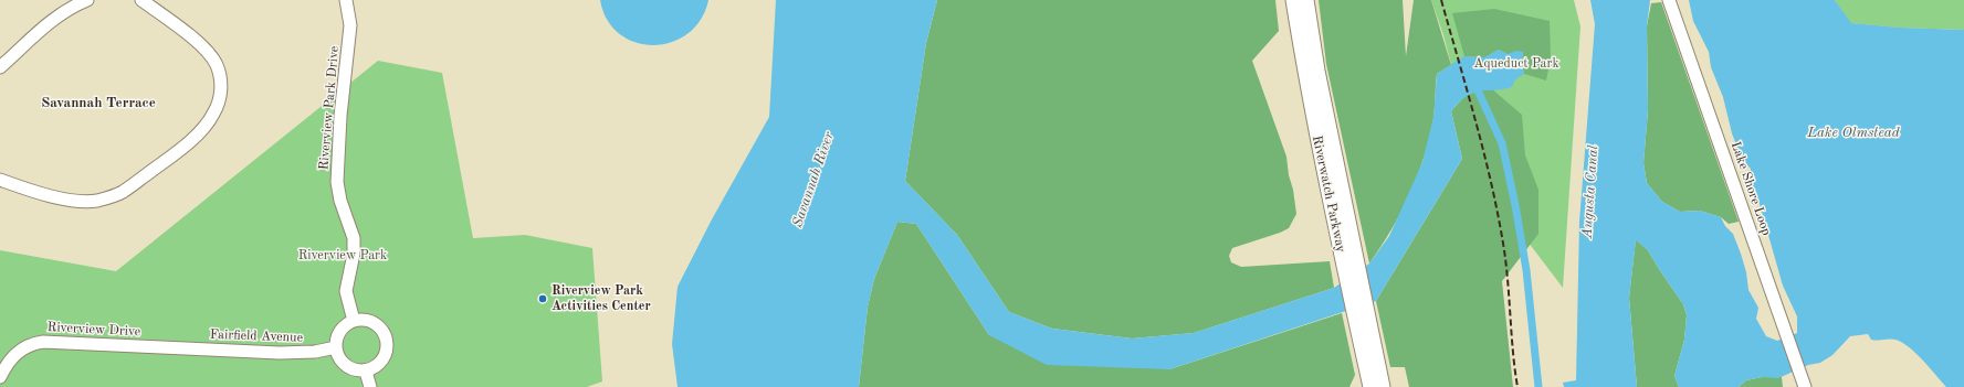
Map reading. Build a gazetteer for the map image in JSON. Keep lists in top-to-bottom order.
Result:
{
  "streets": {
    "main road": ["Riverwatch Parkway"],
    "street": [
      "Riverview Park Drive",
      "Lake Shore Loop",
      "Riverview Drive",
      "Fairfield Avenue"
    ]
  },
  "crossings": [
    ["Riverview Park Drive", "Fairfield Avenue"],
    ["Riverview Drive", "Fairfield Avenue"]
  ],
  "districts": ["Savannah Terrace"],
  "water": ["Lake Olmstead", "Savannah River", "Augusta Canal"],
  "parks": ["Aqueduct Park", "Riverview Park"],
  "places": ["Riverview Park Activities Center"]
}
